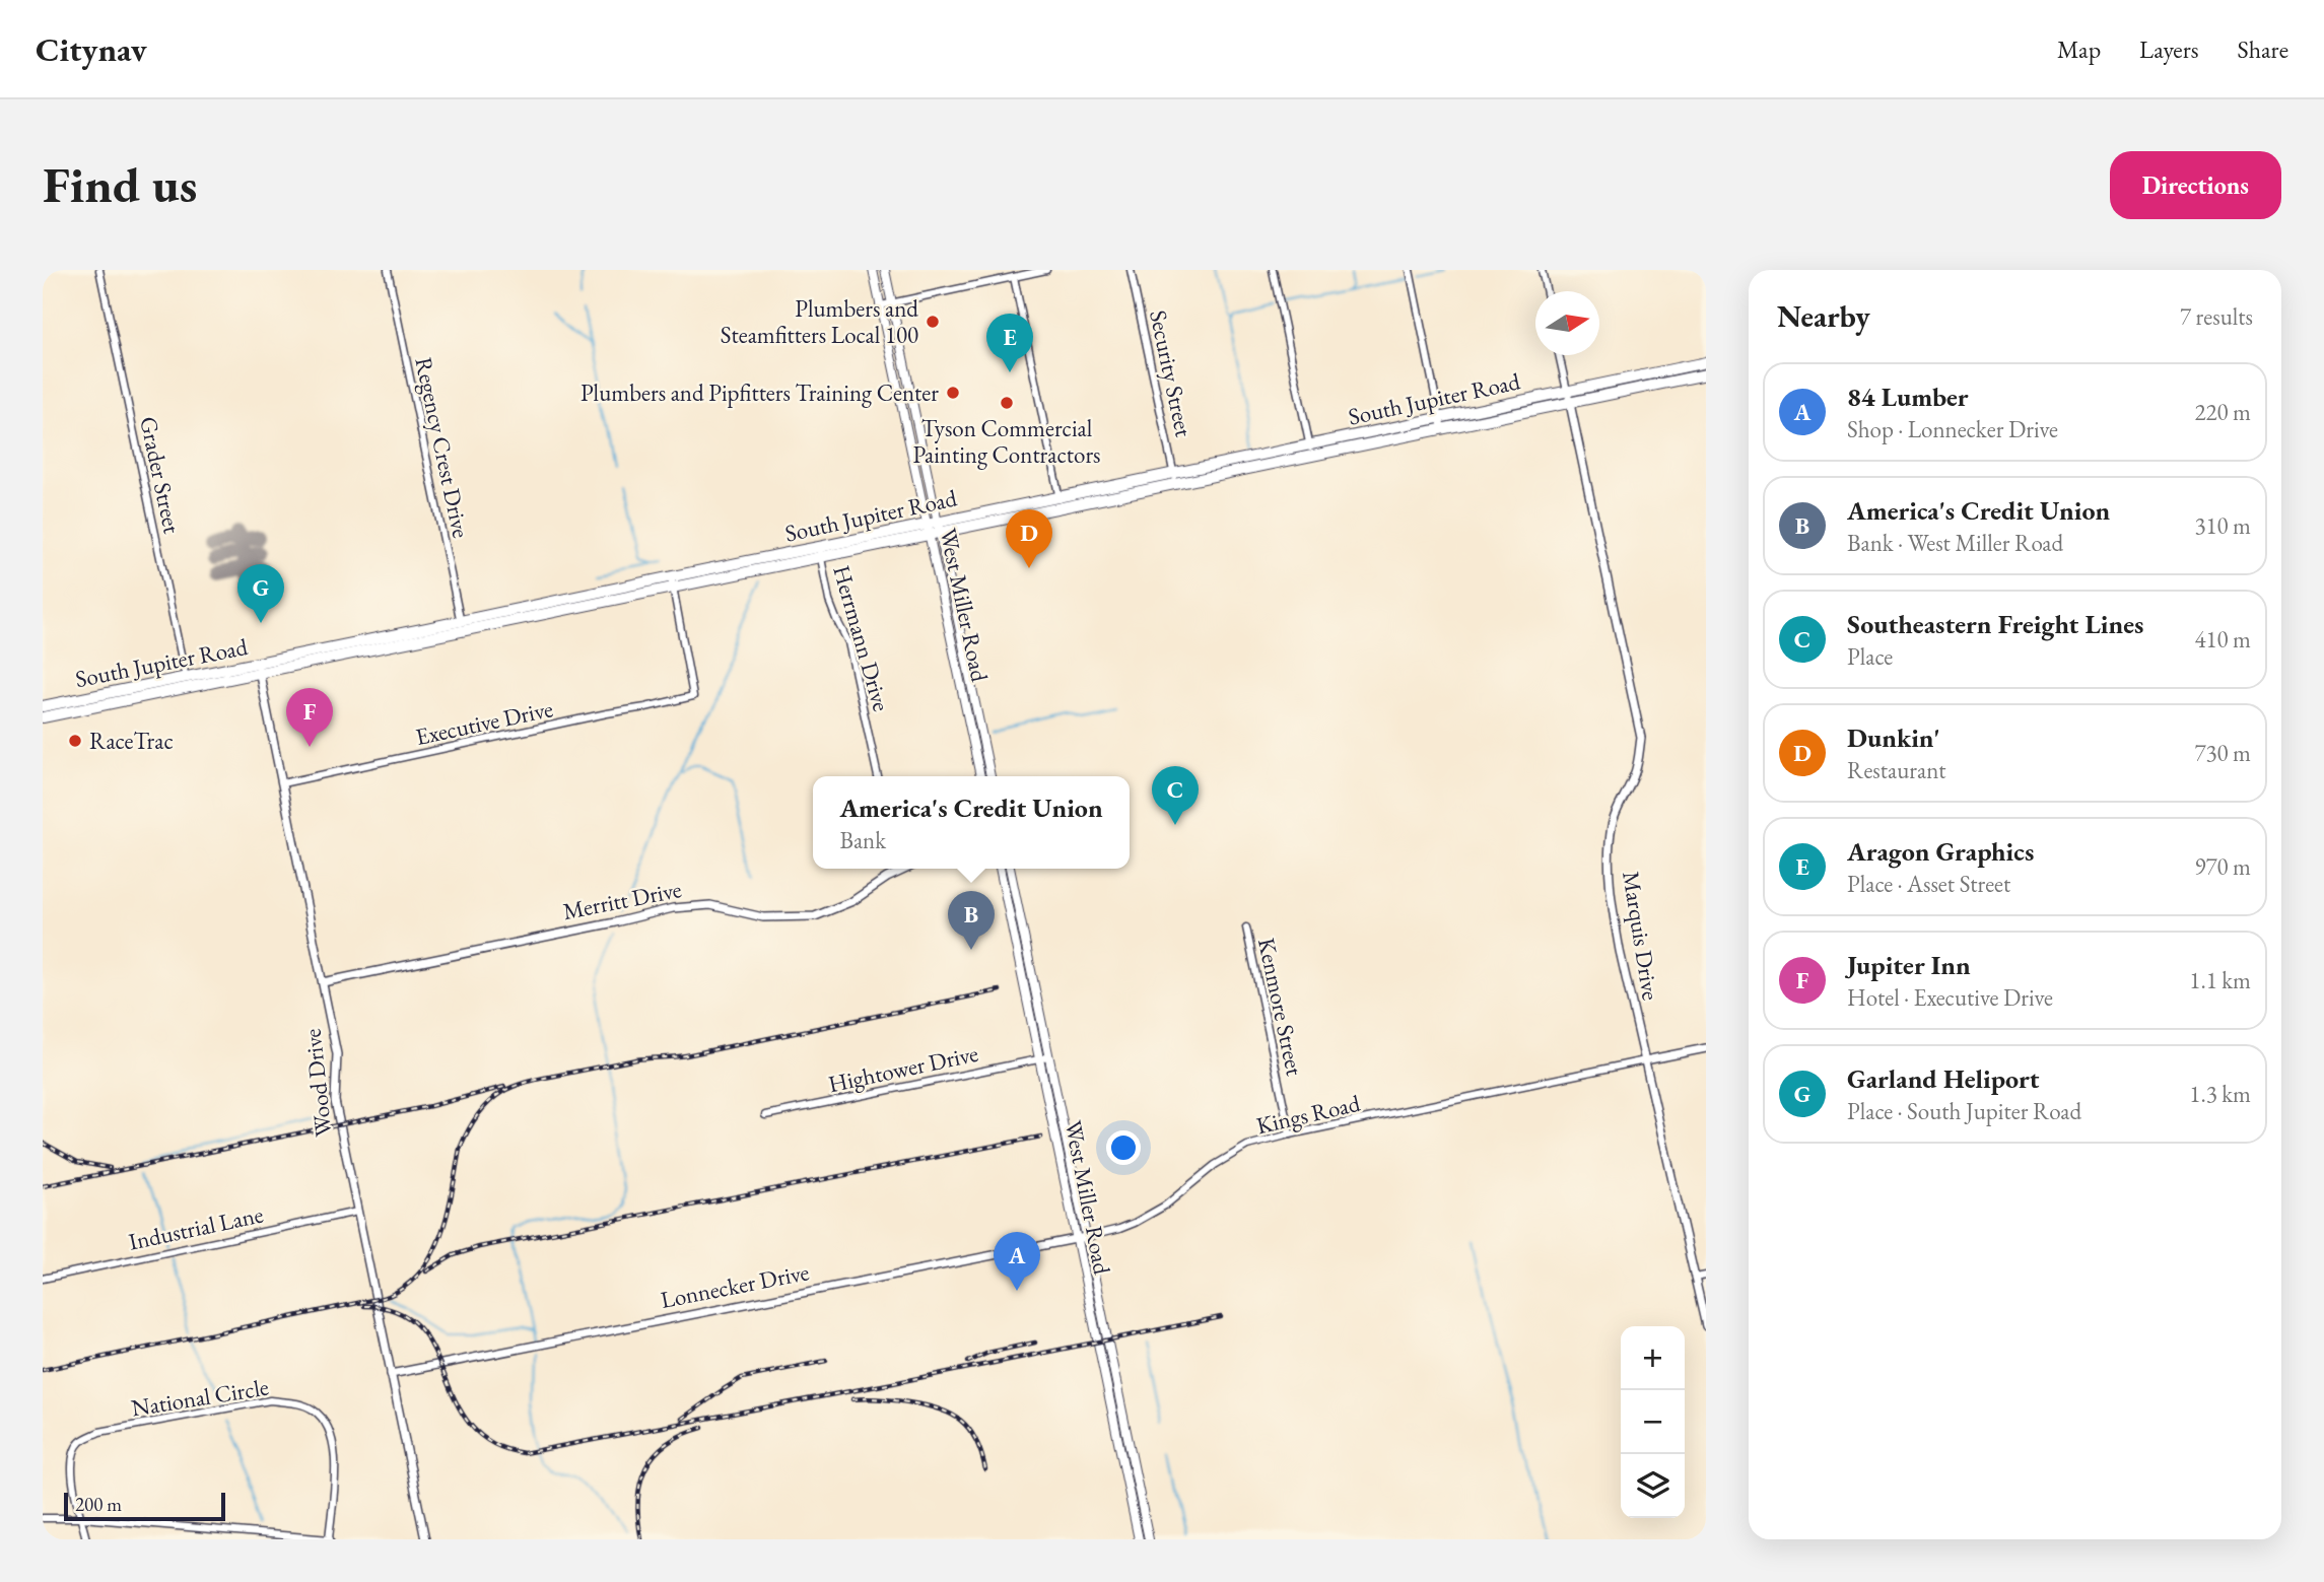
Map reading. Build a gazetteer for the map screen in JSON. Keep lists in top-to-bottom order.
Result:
{
  "streets": {
    "main road": ["South Jupiter Road", "West Miller Road"],
    "street": [
      "Security Street",
      "Regency Crest Drive",
      "Grader Street",
      "Herrmann Drive",
      "Executive Drive",
      "Merritt Drive",
      "Marquis Drive",
      "Kenmore Street",
      "Hightower Drive",
      "Wood Drive",
      "Kings Road",
      "Industrial Lane",
      "Lonnecker Drive",
      "National Circle"
    ]
  },
  "crossings": [
    ["Security Street", "South Jupiter Road"],
    ["South Jupiter Road", "Regency Crest Drive"],
    ["South Jupiter Road", "Grader Street"],
    ["South Jupiter Road", "West Miller Road"],
    ["South Jupiter Road", "Herrmann Drive"],
    ["South Jupiter Road", "Executive Drive"],
    ["South Jupiter Road", "Marquis Drive"],
    ["South Jupiter Road", "Wood Drive"],
    ["West Miller Road", "Hightower Drive"],
    ["West Miller Road", "Kings Road"],
    ["West Miller Road", "Lonnecker Drive"],
    ["Executive Drive", "Wood Drive"],
    ["Merritt Drive", "Wood Drive"],
    ["Marquis Drive", "Kings Road"],
    ["Kenmore Street", "Kings Road"],
    ["Wood Drive", "Industrial Lane"],
    ["Wood Drive", "Lonnecker Drive"],
    ["Kings Road", "Lonnecker Drive"]
  ],
  "places": [
    "Plumbers and Steamfitters Local 100",
    "Plumbers and Pipfitters Training Center",
    "Tyson Commercial Painting Contractors",
    "RaceTrac"
  ],
  "scale_bar": "200 m",
  "north": "right",
  "page": {
    "header": "Citynav",
    "nav": ["Map", "Layers", "Share"],
    "buttons": "Directions",
    "title": "Find us",
    "heading": ["Nearby", "7 results"],
    "pins": [
      "E",
      "D",
      "G",
      "F",
      "C",
      "B",
      "A"
    ],
    "list": [
      {
        "mark": "A",
        "name": "84 Lumber",
        "note": "Shop · Lonnecker Drive",
        "value": "220 m"
      },
      {
        "mark": "B",
        "name": "America's Credit Union",
        "note": "Bank · West Miller Road",
        "value": "310 m"
      },
      {
        "mark": "C",
        "name": "Southeastern Freight Lines",
        "note": "Place",
        "value": "410 m"
      },
      {
        "mark": "D",
        "name": "Dunkin'",
        "note": "Restaurant",
        "value": "730 m"
      },
      {
        "mark": "E",
        "name": "Aragon Graphics",
        "note": "Place · Asset Street",
        "value": "970 m"
      },
      {
        "mark": "F",
        "name": "Jupiter Inn",
        "note": "Hotel · Executive Drive",
        "value": "1.1 km"
      },
      {
        "mark": "G",
        "name": "Garland Heliport",
        "note": "Place · South Jupiter Road",
        "value": "1.3 km"
      }
    ],
    "popup": ["America's Credit Union", "Bank"],
    "map_buttons": ["+", "−"],
    "scale": "200 m"
  }
}
